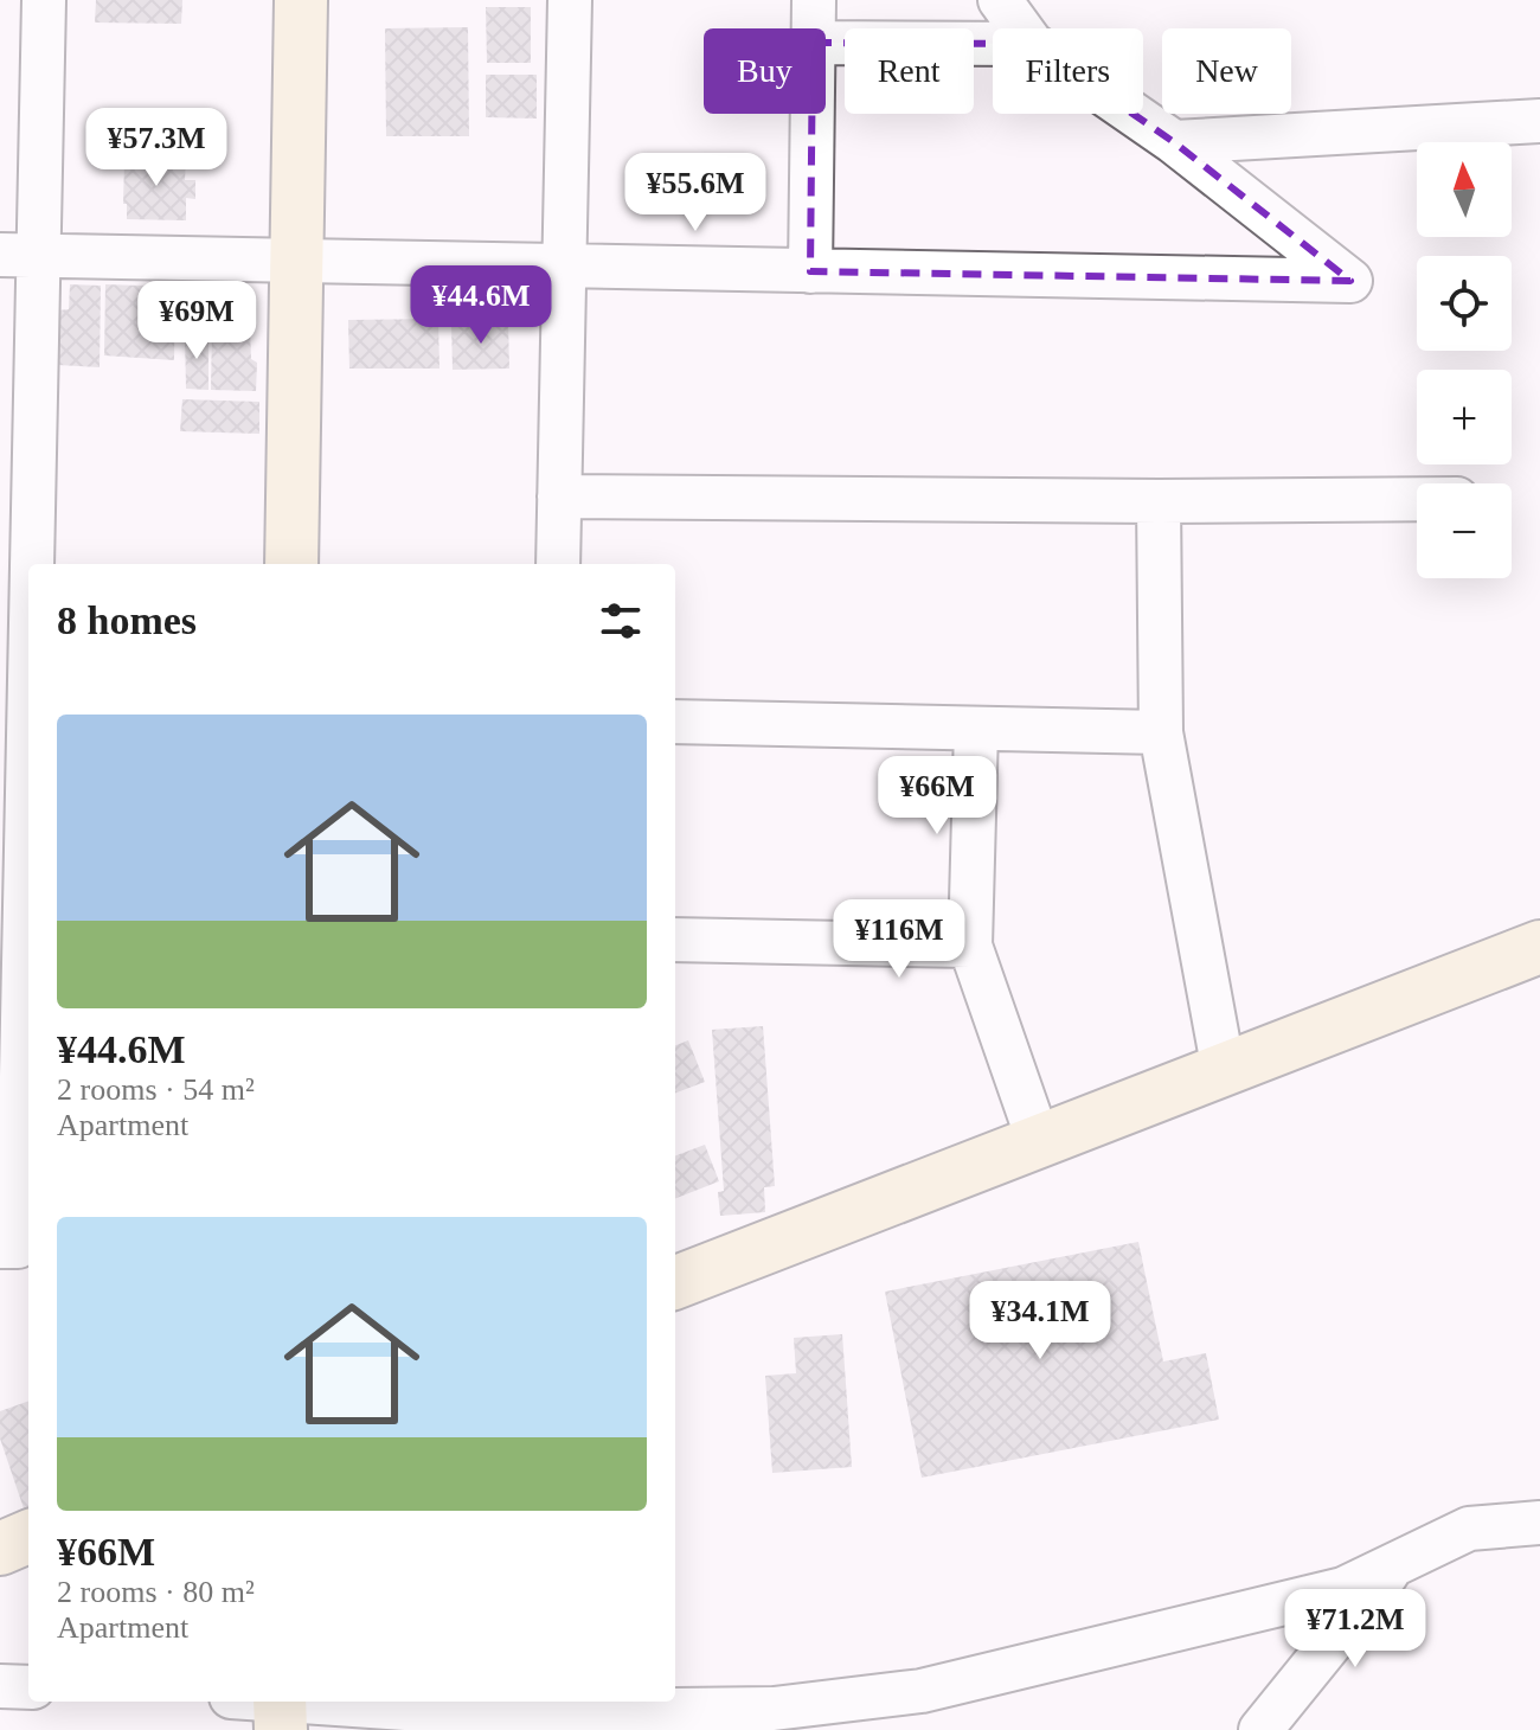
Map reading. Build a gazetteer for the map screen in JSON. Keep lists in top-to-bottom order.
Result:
{
  "north": "top",
  "page": {
    "chip": [
      "Buy",
      "Rent",
      "Filters",
      "New"
    ],
    "price": [
      "¥57.3M",
      "¥55.6M",
      "¥44.6M",
      "¥69M",
      "¥66M",
      "¥116M",
      "¥34.1M",
      "¥71.2M"
    ],
    "map_buttons": ["+", "−"],
    "heading": "8 homes",
    "list": [
      {
        "name": "¥44.6M",
        "note": "2 rooms · 54 m² · Apartment"
      },
      {
        "name": "¥66M",
        "note": "2 rooms · 80 m² · Apartment"
      }
    ]
  }
}
